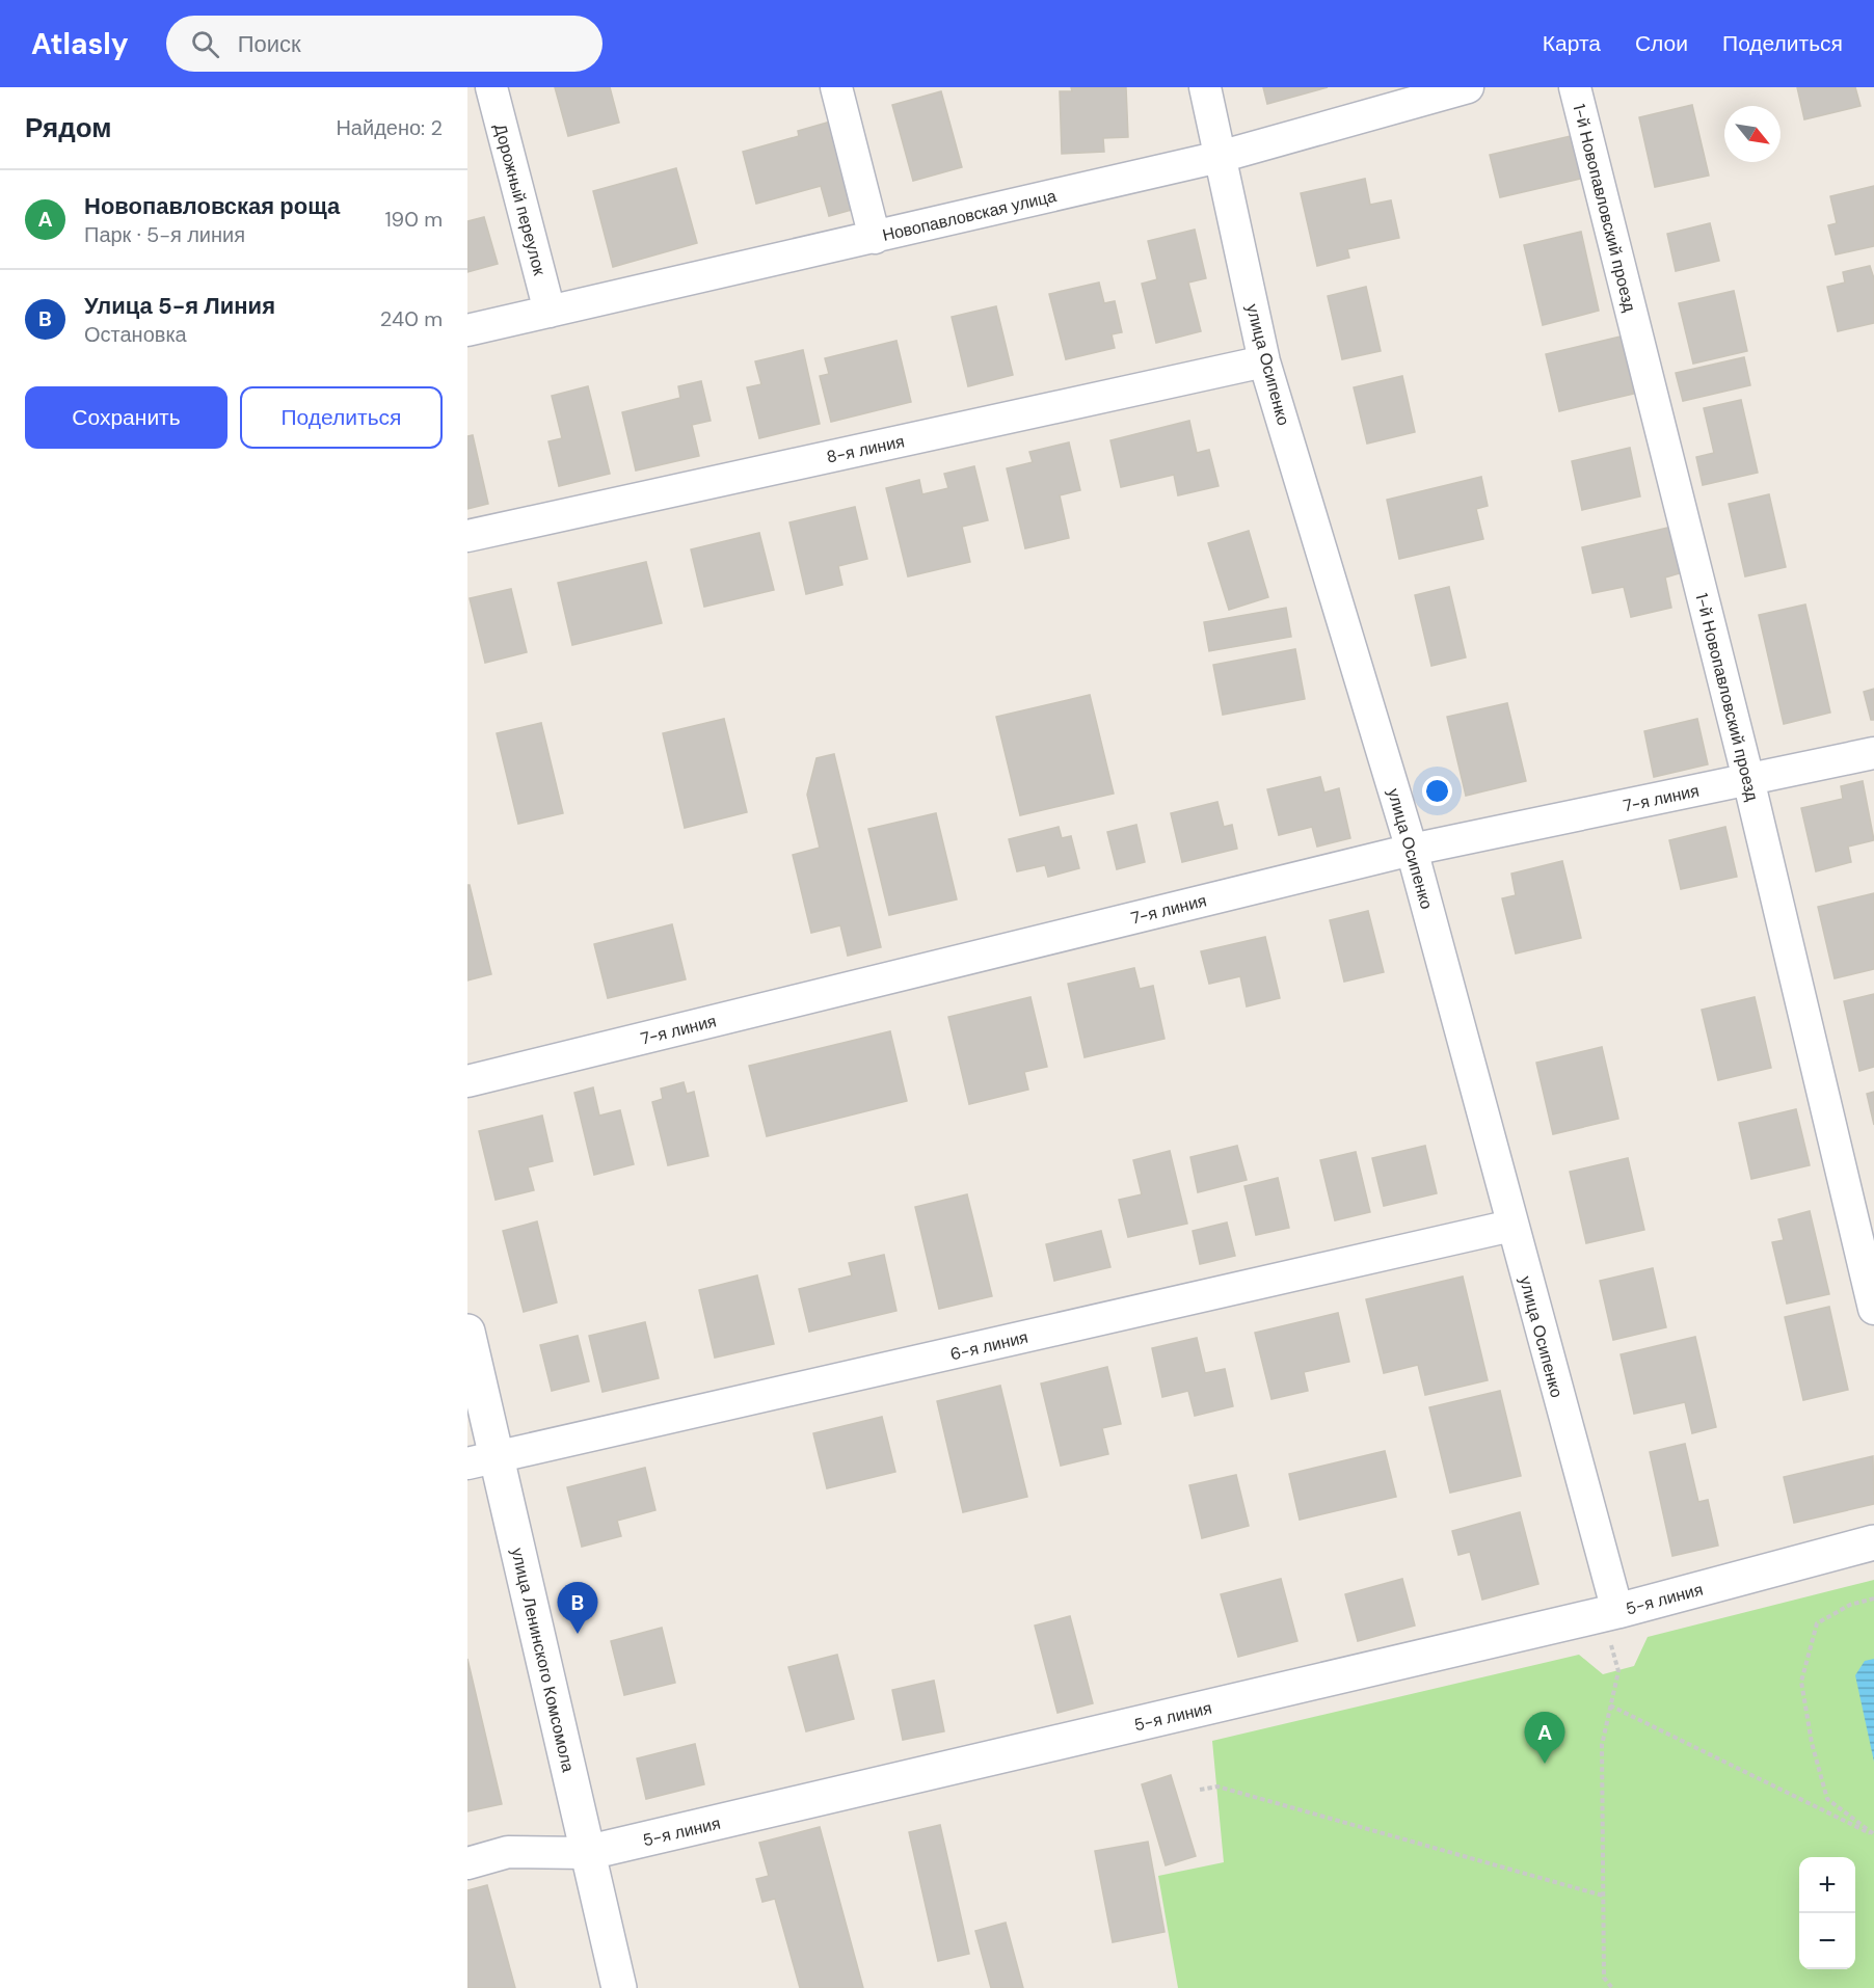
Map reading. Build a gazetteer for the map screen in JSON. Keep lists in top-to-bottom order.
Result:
{
  "streets": {
    "street": [
      "Дорожный переулок",
      "1-й Новопавловский проезд",
      "Новопавловская улица",
      "улица Осипенко",
      "8-я линия",
      "7-я линия",
      "6-я линия",
      "5-я линия",
      "улица Ленинского Комсомола"
    ]
  },
  "crossings": [
    ["Дорожный переулок", "Новопавловская улица"],
    ["1-й Новопавловский проезд", "7-я линия"],
    ["Новопавловская улица", "улица Осипенко"],
    ["улица Осипенко", "8-я линия"],
    ["улица Осипенко", "7-я линия"],
    ["улица Осипенко", "6-я линия"],
    ["улица Осипенко", "5-я линия"],
    ["6-я линия", "улица Ленинского Комсомола"],
    ["5-я линия", "улица Ленинского Комсомола"]
  ],
  "north": "bottom right",
  "page": {
    "header": "Atlasly",
    "search": "Поиск",
    "nav": ["Карта", "Слои", "Поделиться"],
    "heading": ["Рядом", "Найдено: 2"],
    "list": [
      {
        "mark": "A",
        "name": "Новопавловская роща",
        "note": "Парк · 5-я линия",
        "value": "190 m"
      },
      {
        "mark": "B",
        "name": "Улица 5-я Линия",
        "note": "Остановка",
        "value": "240 m"
      }
    ],
    "buttons": ["Сохранить", "Поделиться"],
    "pins": ["B", "A"],
    "map_buttons": ["+", "−"]
  }
}
